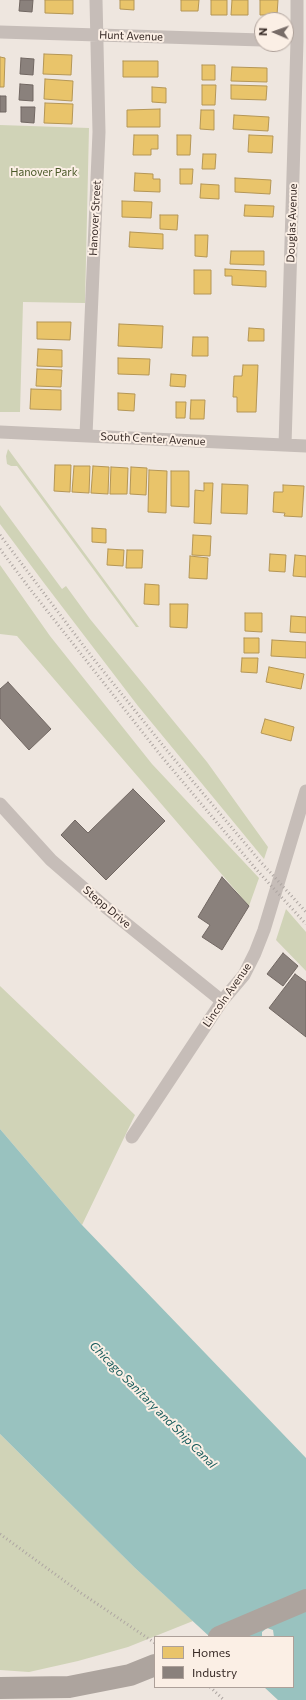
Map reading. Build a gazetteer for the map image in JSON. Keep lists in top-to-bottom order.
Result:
{
  "streets": {
    "street": [
      "Hunt Avenue",
      "Hanover Street",
      "Douglas Avenue",
      "South Center Avenue",
      "Stepp Drive",
      "Lincoln Avenue"
    ]
  },
  "crossings": [
    ["Hunt Avenue", "Hanover Street"],
    ["Hanover Street", "South Center Avenue"],
    ["Douglas Avenue", "South Center Avenue"],
    ["Stepp Drive", "Lincoln Avenue"]
  ],
  "water": ["Chicago Sanitary and Ship Canal"],
  "parks": ["Hanover Park"],
  "legend": ["Homes", "Industry"],
  "north": "left"
}
